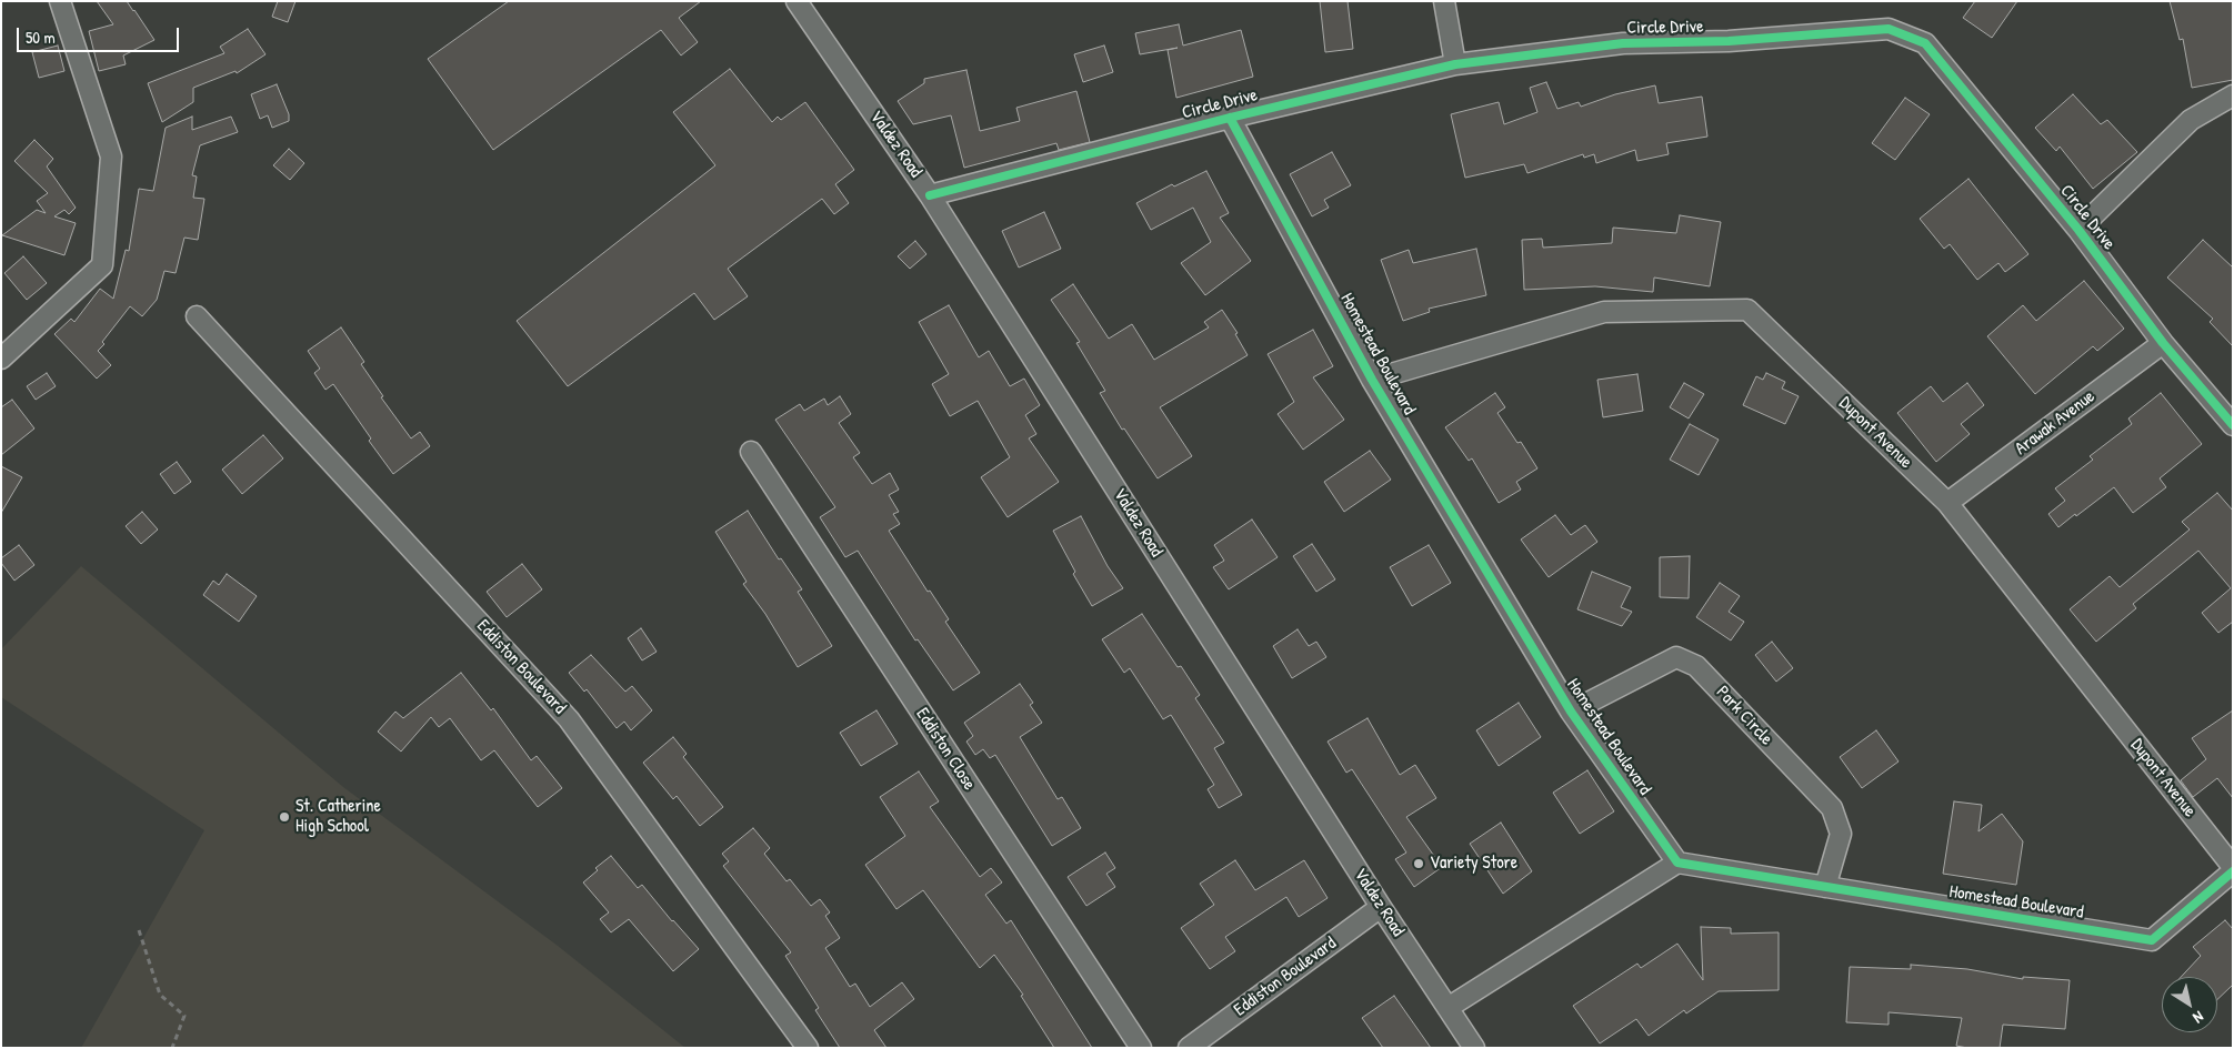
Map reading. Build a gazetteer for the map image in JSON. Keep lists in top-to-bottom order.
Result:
{
  "streets": {
    "street": [
      "Circle Drive",
      "Valdez Road",
      "Homestead Boulevard",
      "Arawak Avenue",
      "Dupont Avenue",
      "Eddiston Boulevard",
      "Park Circle",
      "Eddiston Close"
    ]
  },
  "crossings": [
    ["Circle Drive", "Valdez Road"],
    ["Circle Drive", "Homestead Boulevard"],
    ["Circle Drive", "Arawak Avenue"],
    ["Valdez Road", "Eddiston Boulevard"],
    ["Homestead Boulevard", "Dupont Avenue"],
    ["Homestead Boulevard", "Park Circle"],
    ["Arawak Avenue", "Dupont Avenue"]
  ],
  "places": ["St. Catherine High School", "Variety Store"],
  "scale_bar": "50 m",
  "north": "bottom right"
}
